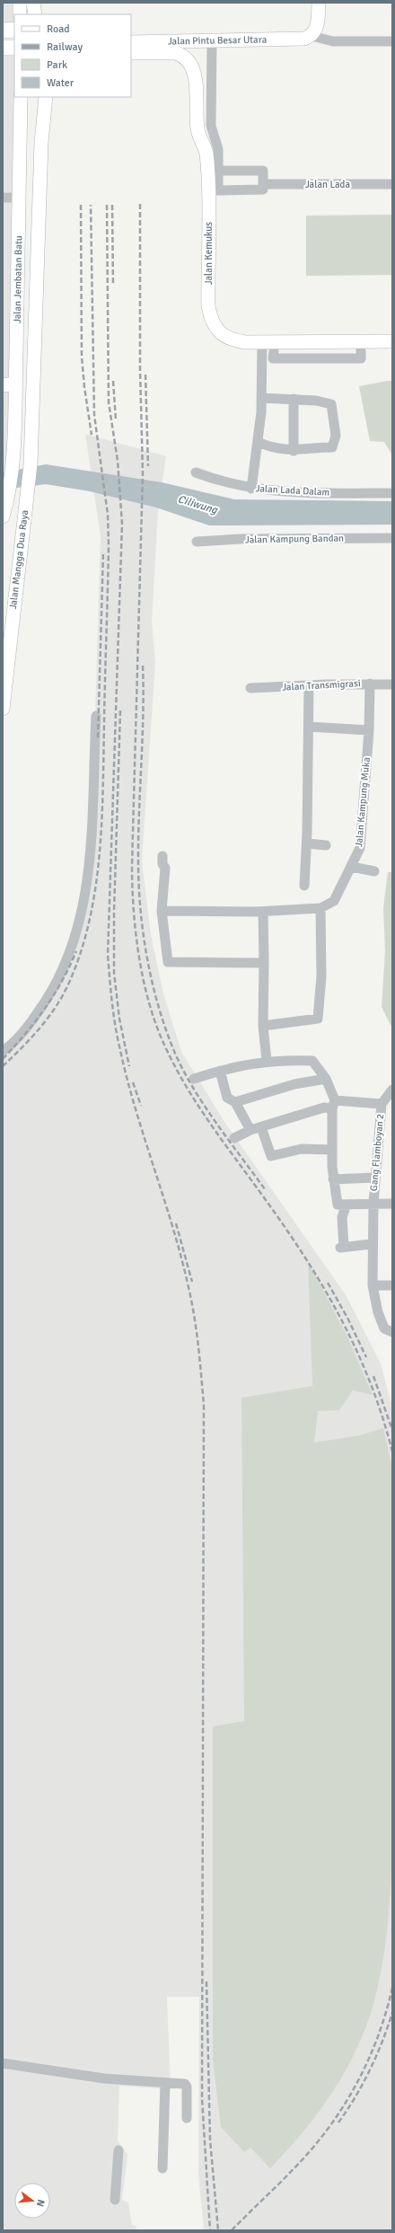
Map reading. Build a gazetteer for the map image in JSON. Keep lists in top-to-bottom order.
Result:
{
  "streets": {
    "main road": [
      "Jalan Pintu Besar Utara",
      "Jalan Kemukus",
      "Jalan Jembatan Batu",
      "Jalan Mangga Dua Raya"
    ],
    "street": [
      "Jalan Lada",
      "Jalan Lada Dalam",
      "Jalan Kampung Bandan",
      "Jalan Transmigrasi",
      "Jalan Kampung Muka",
      "Gang Flamboyan 2"
    ]
  },
  "crossings": [
    ["Jalan Jembatan Batu", "Jalan Mangga Dua Raya"],
    ["Jalan Transmigrasi", "Jalan Kampung Muka"]
  ],
  "water": ["Ciliwung"],
  "legend": [
    "Road",
    "Railway",
    "Park",
    "Water"
  ],
  "north": "right"
}
